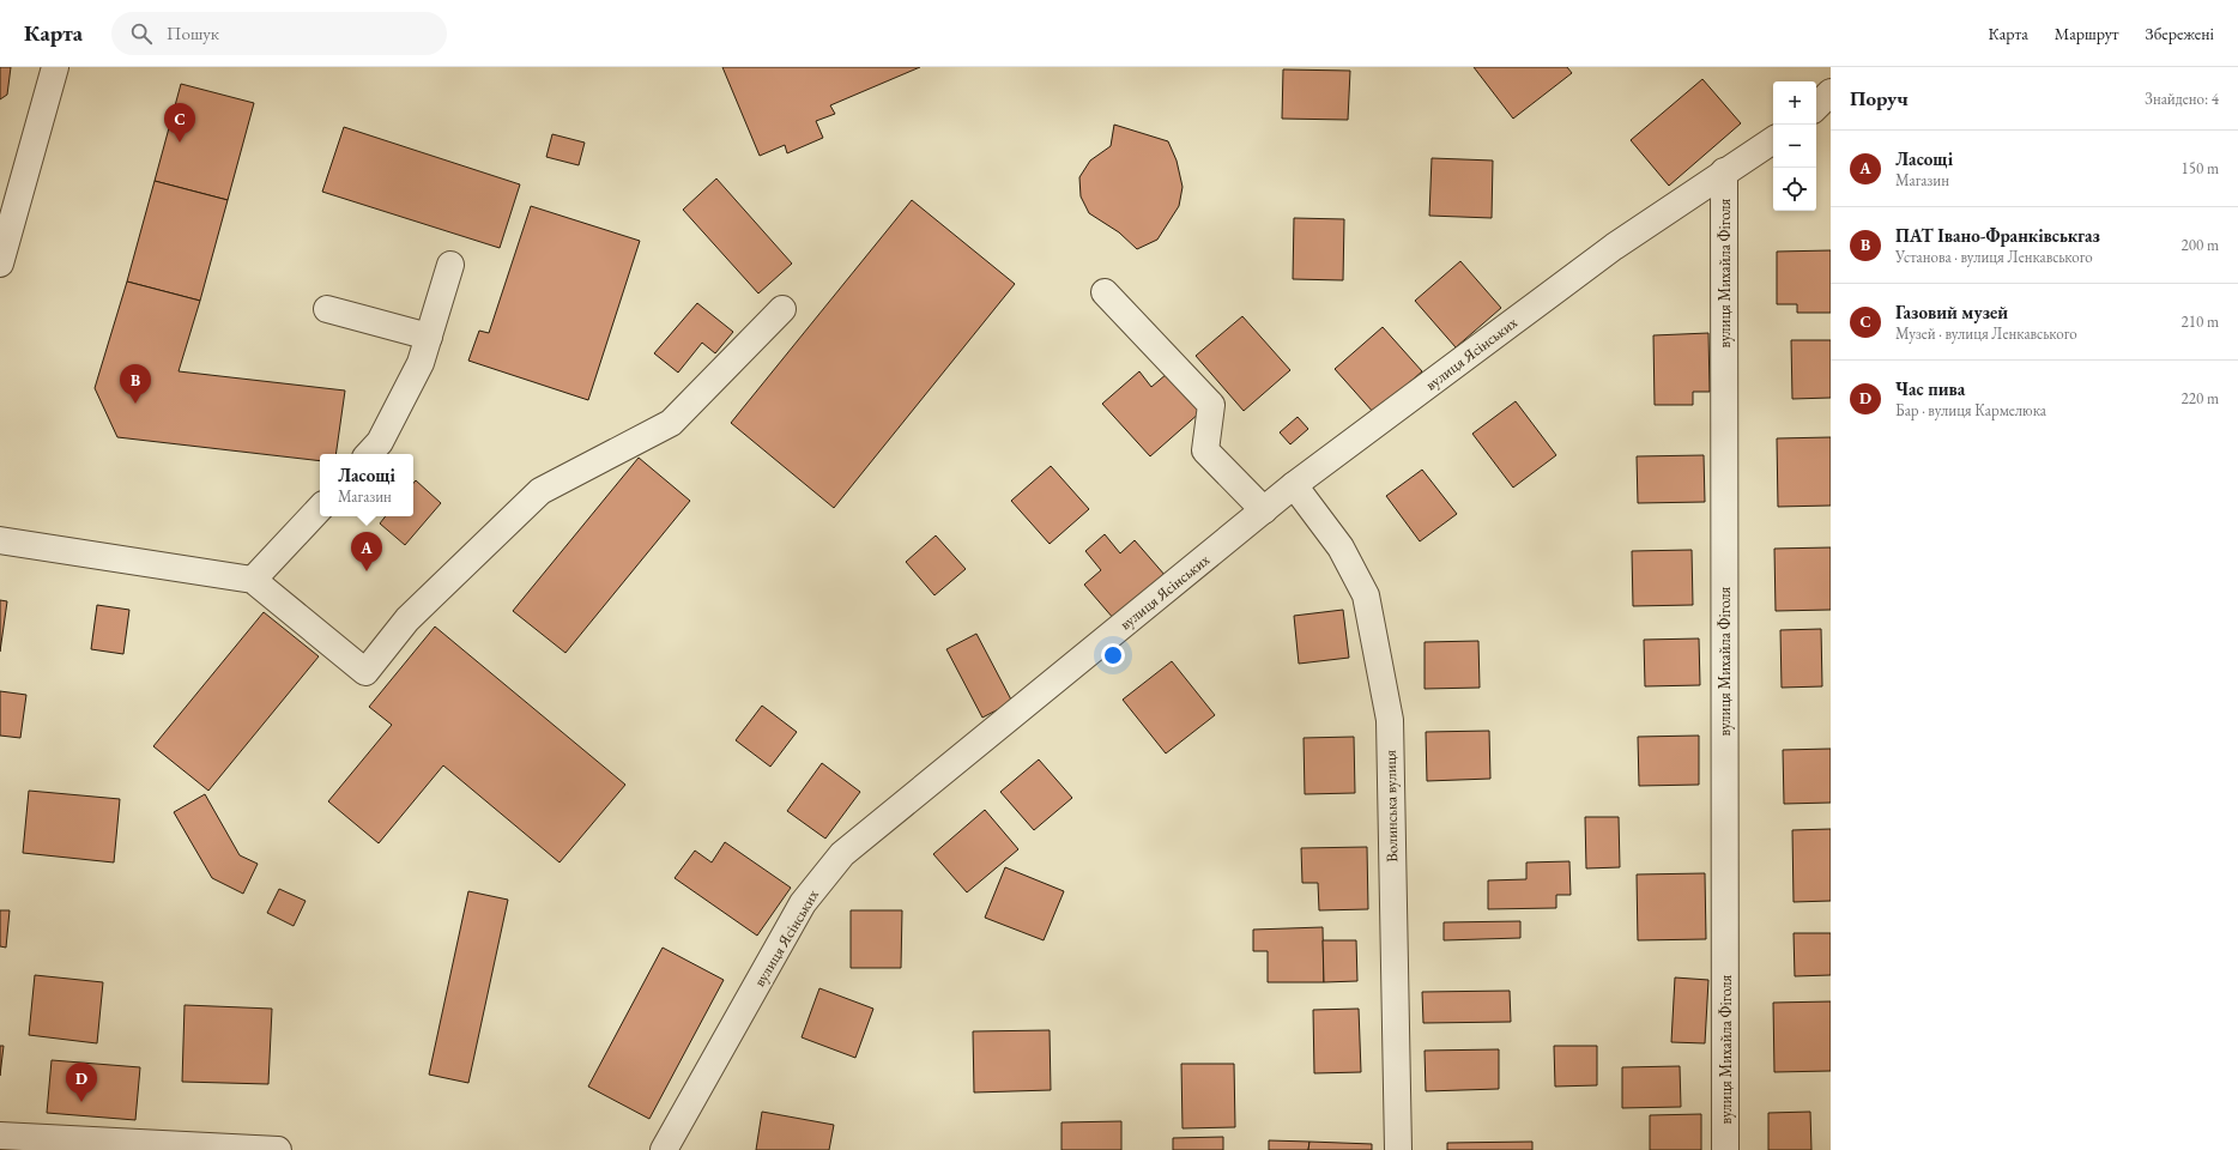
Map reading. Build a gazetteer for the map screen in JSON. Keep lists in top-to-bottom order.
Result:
{
  "streets": {
    "street": ["вулиця Михайла Фіголя", "вулиця Ясінських", "Волинська вулиця"]
  },
  "crossings": [
    ["вулиця Михайла Фіголя", "вулиця Ясінських"],
    ["вулиця Ясінських", "Волинська вулиця"]
  ],
  "page": {
    "header": "Карта",
    "search": "Пошук",
    "nav": ["Карта", "Маршрут", "Збережені"],
    "heading": ["Поруч", "Знайдено: 4"],
    "map_buttons": ["+", "−"],
    "pins": [
      "C",
      "B",
      "A",
      "D"
    ],
    "list": [
      {
        "mark": "A",
        "name": "Ласощі",
        "note": "Магазин",
        "value": "150 m"
      },
      {
        "mark": "B",
        "name": "ПАТ Івано-Франківськгаз",
        "note": "Установа · вулиця Ленкавського",
        "value": "200 m"
      },
      {
        "mark": "C",
        "name": "Газовий музей",
        "note": "Музей · вулиця Ленкавського",
        "value": "210 m"
      },
      {
        "mark": "D",
        "name": "Час пива",
        "note": "Бар · вулиця Кармелюка",
        "value": "220 m"
      }
    ],
    "popup": ["Ласощі", "Магазин"]
  }
}
